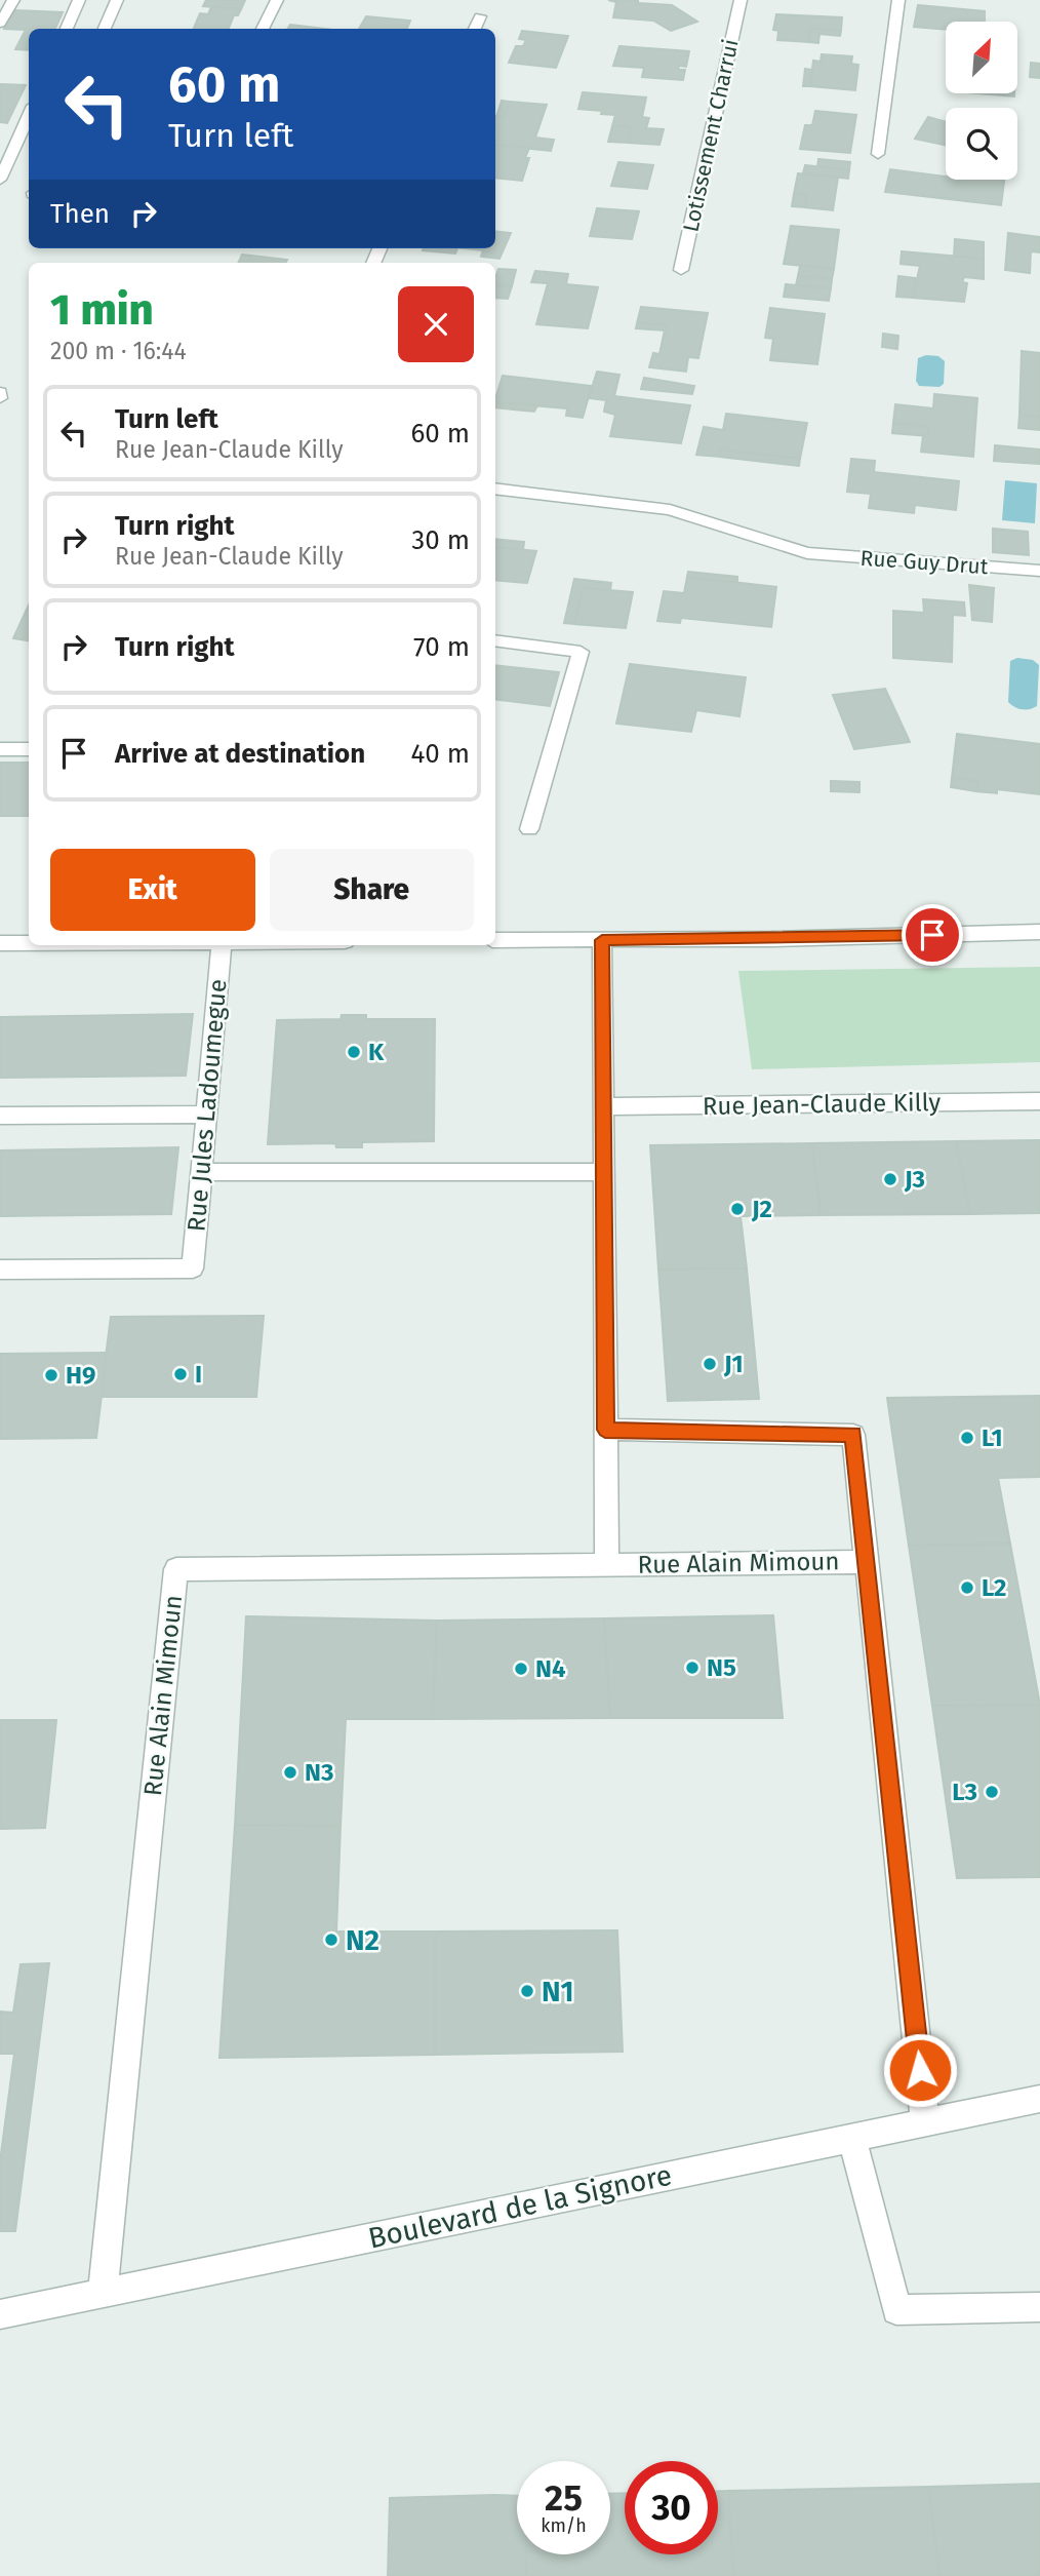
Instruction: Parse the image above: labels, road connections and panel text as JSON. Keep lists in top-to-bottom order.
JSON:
{
  "streets": {
    "street": [
      "Lotissement Charrui",
      "Rue Guy Drut",
      "Rue Jean-Claude Killy",
      "Rue Jules Ladoumegue",
      "Rue Alain Mimoun",
      "Boulevard de la Signore"
    ]
  },
  "crossings": [
    ["Rue Alain Mimoun", "Boulevard de la Signore"]
  ],
  "places": [
    "K",
    "J3",
    "J2",
    "J1",
    "I",
    "H9",
    "L1",
    "L2",
    "N5",
    "N4",
    "N3",
    "L3",
    "N2",
    "N1"
  ],
  "north": "top right",
  "page": {
    "turn": ["60 m", "Turn left"],
    "then": "Then",
    "heading": ["1 min", "200 m · 16:44"],
    "list": [
      {
        "name": "Turn left",
        "note": "Rue Jean-Claude Killy",
        "value": "60 m"
      },
      {
        "name": "Turn right",
        "note": "Rue Jean-Claude Killy",
        "value": "30 m"
      },
      {
        "name": "Turn right",
        "value": "70 m"
      },
      {
        "name": "Arrive at destination",
        "value": "40 m"
      }
    ],
    "buttons": ["Exit", "Share"],
    "speed": "25 km/h",
    "limit": "30"
  }
}
